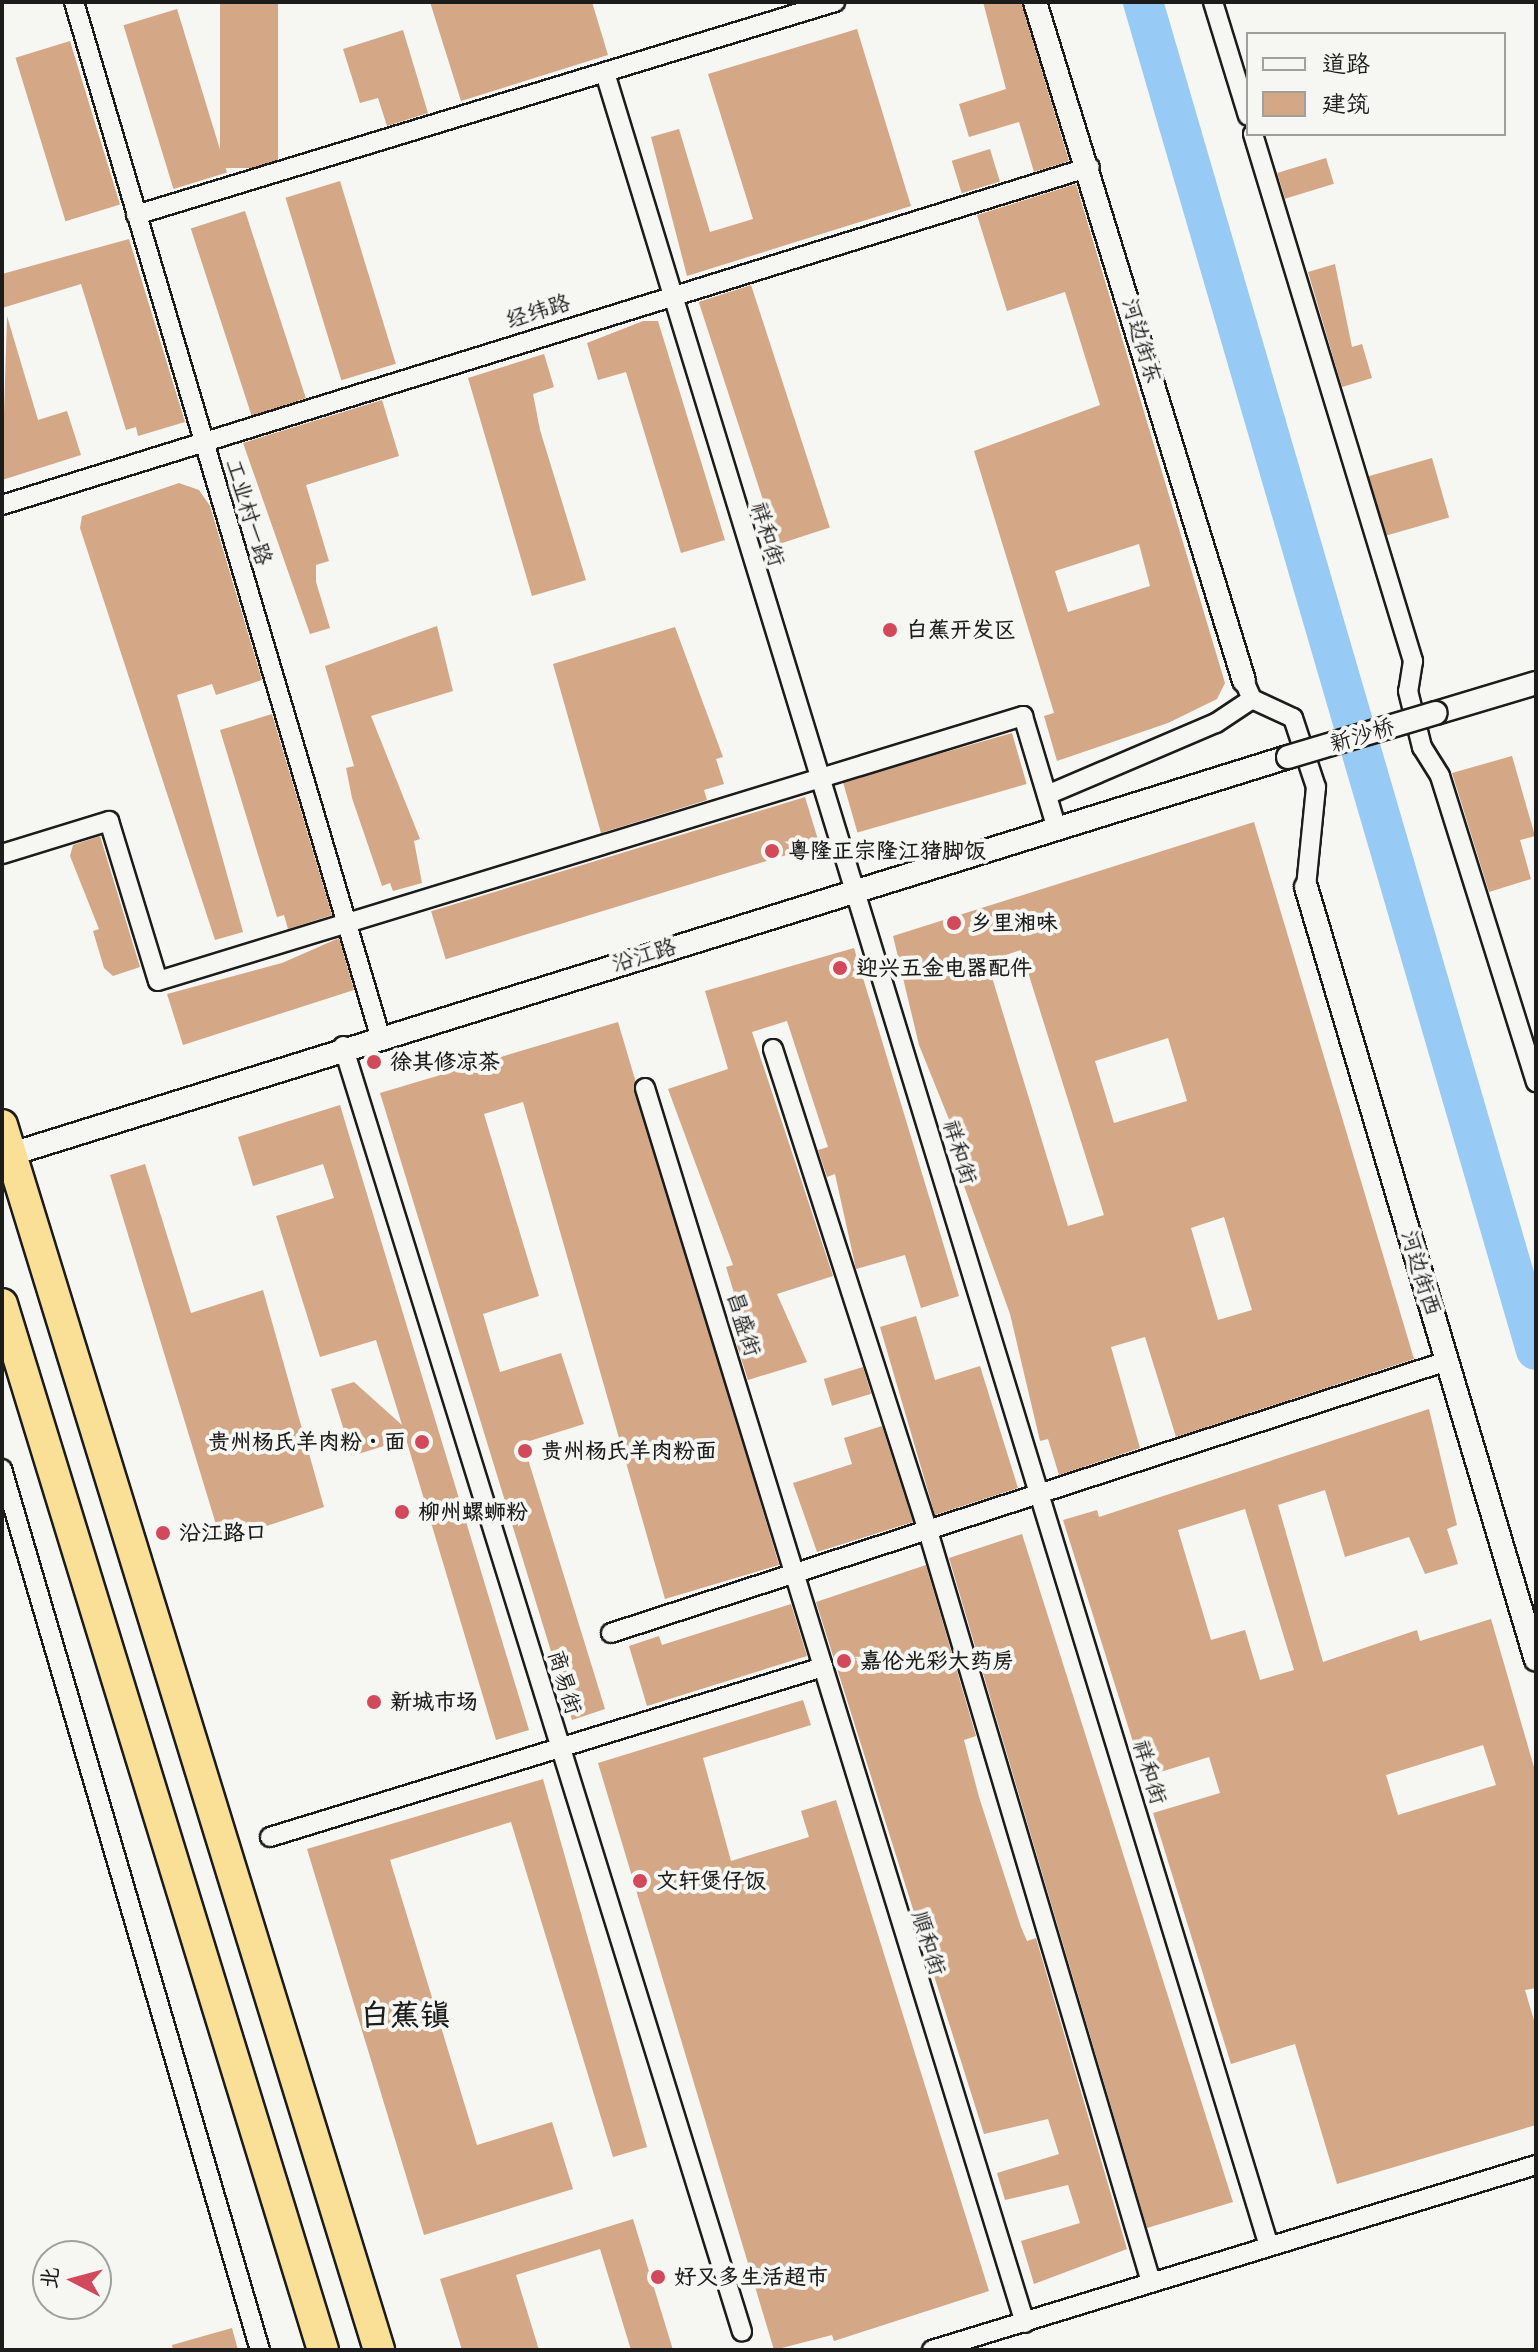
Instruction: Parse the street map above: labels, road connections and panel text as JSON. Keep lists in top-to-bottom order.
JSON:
{
  "streets": {
    "street": [
      "经纬路",
      "河边街东",
      "工业村一路",
      "祥和街",
      "新沙桥",
      "沿江路",
      "河边街西",
      "昌盛街",
      "商易街",
      "順和街"
    ]
  },
  "crossings": [
    ["经纬路", "河边街东"],
    ["经纬路", "工业村一路"],
    ["经纬路", "祥和街"],
    ["工业村一路", "沿江路"],
    ["祥和街", "沿江路"],
    ["新沙桥", "沿江路"],
    ["沿江路", "商易街"],
    ["昌盛街", "順和街"]
  ],
  "districts": ["白蕉镇"],
  "places": [
    "白蕉开发区",
    "粤隆正宗隆江猪脚饭",
    "乡里湘味",
    "迎兴五金电器配件",
    "徐其修凉茶",
    "贵州杨氏羊肉粉・面",
    "贵州杨氏羊肉粉面",
    "柳州螺蛳粉",
    "沿江路口",
    "嘉伦光彩大药房",
    "新城市场",
    "文轩煲仔饭",
    "好又多生活超市"
  ],
  "legend": ["道路", "建筑"],
  "north": "left"
}
